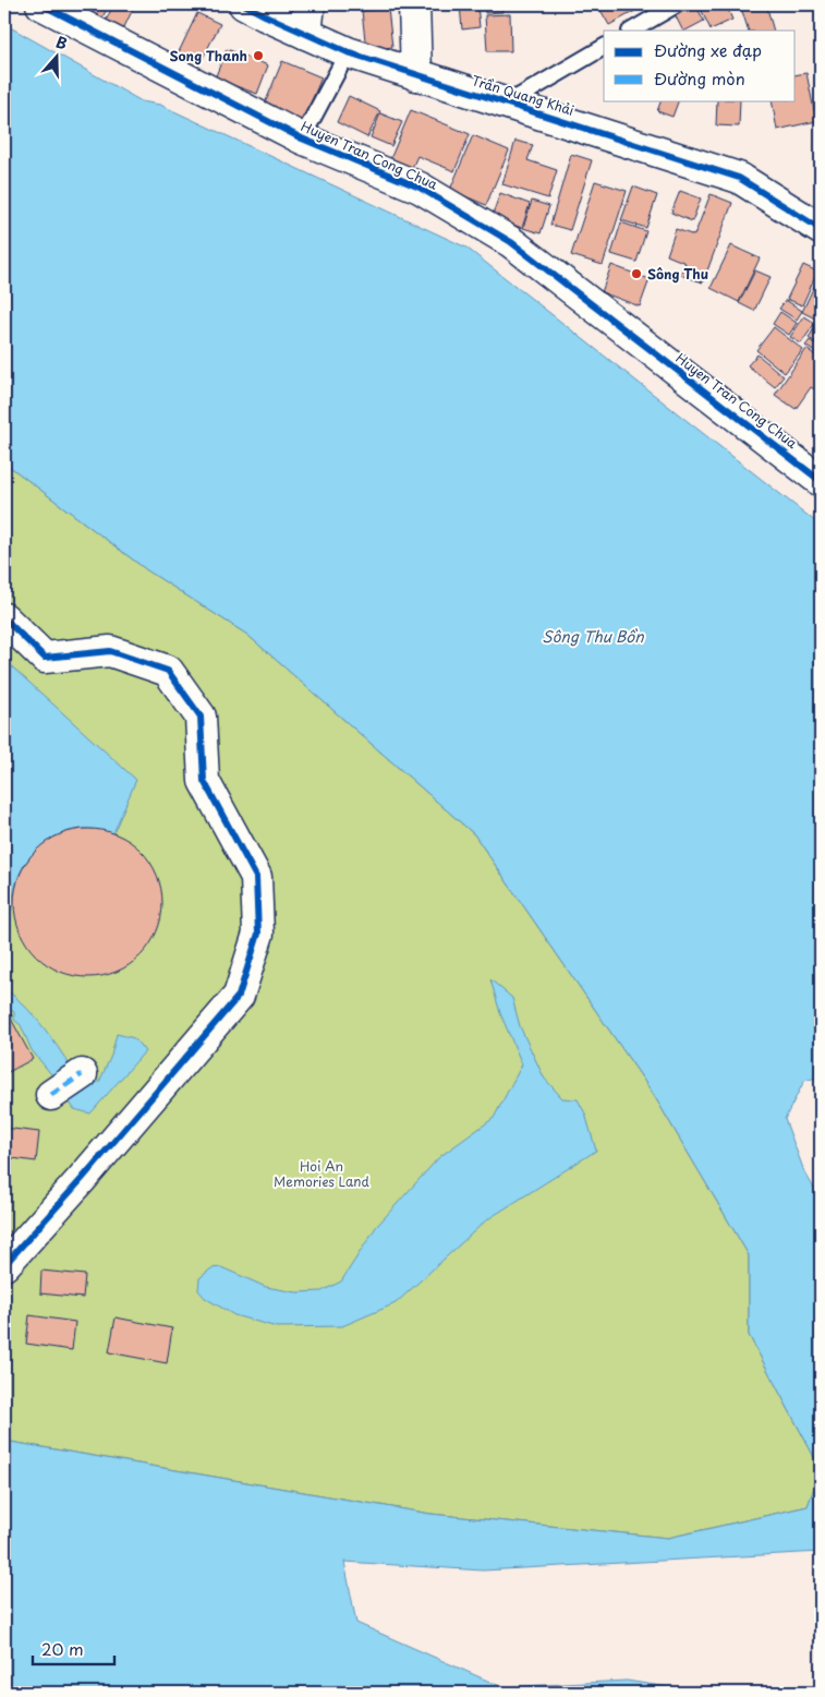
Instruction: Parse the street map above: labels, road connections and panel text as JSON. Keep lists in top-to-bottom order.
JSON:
{
  "streets": {
    "street": ["Trần Quang Khải", "Huyen Tran Cong Chua"]
  },
  "water": ["Sông Thu Bồn"],
  "parks": ["Hoi An Memories Land"],
  "places": ["Song Thanh", "Sông Thu"],
  "legend": ["Đường xe đạp", "Đường mòn"],
  "scale_bar": "20 m",
  "north": "top"
}
